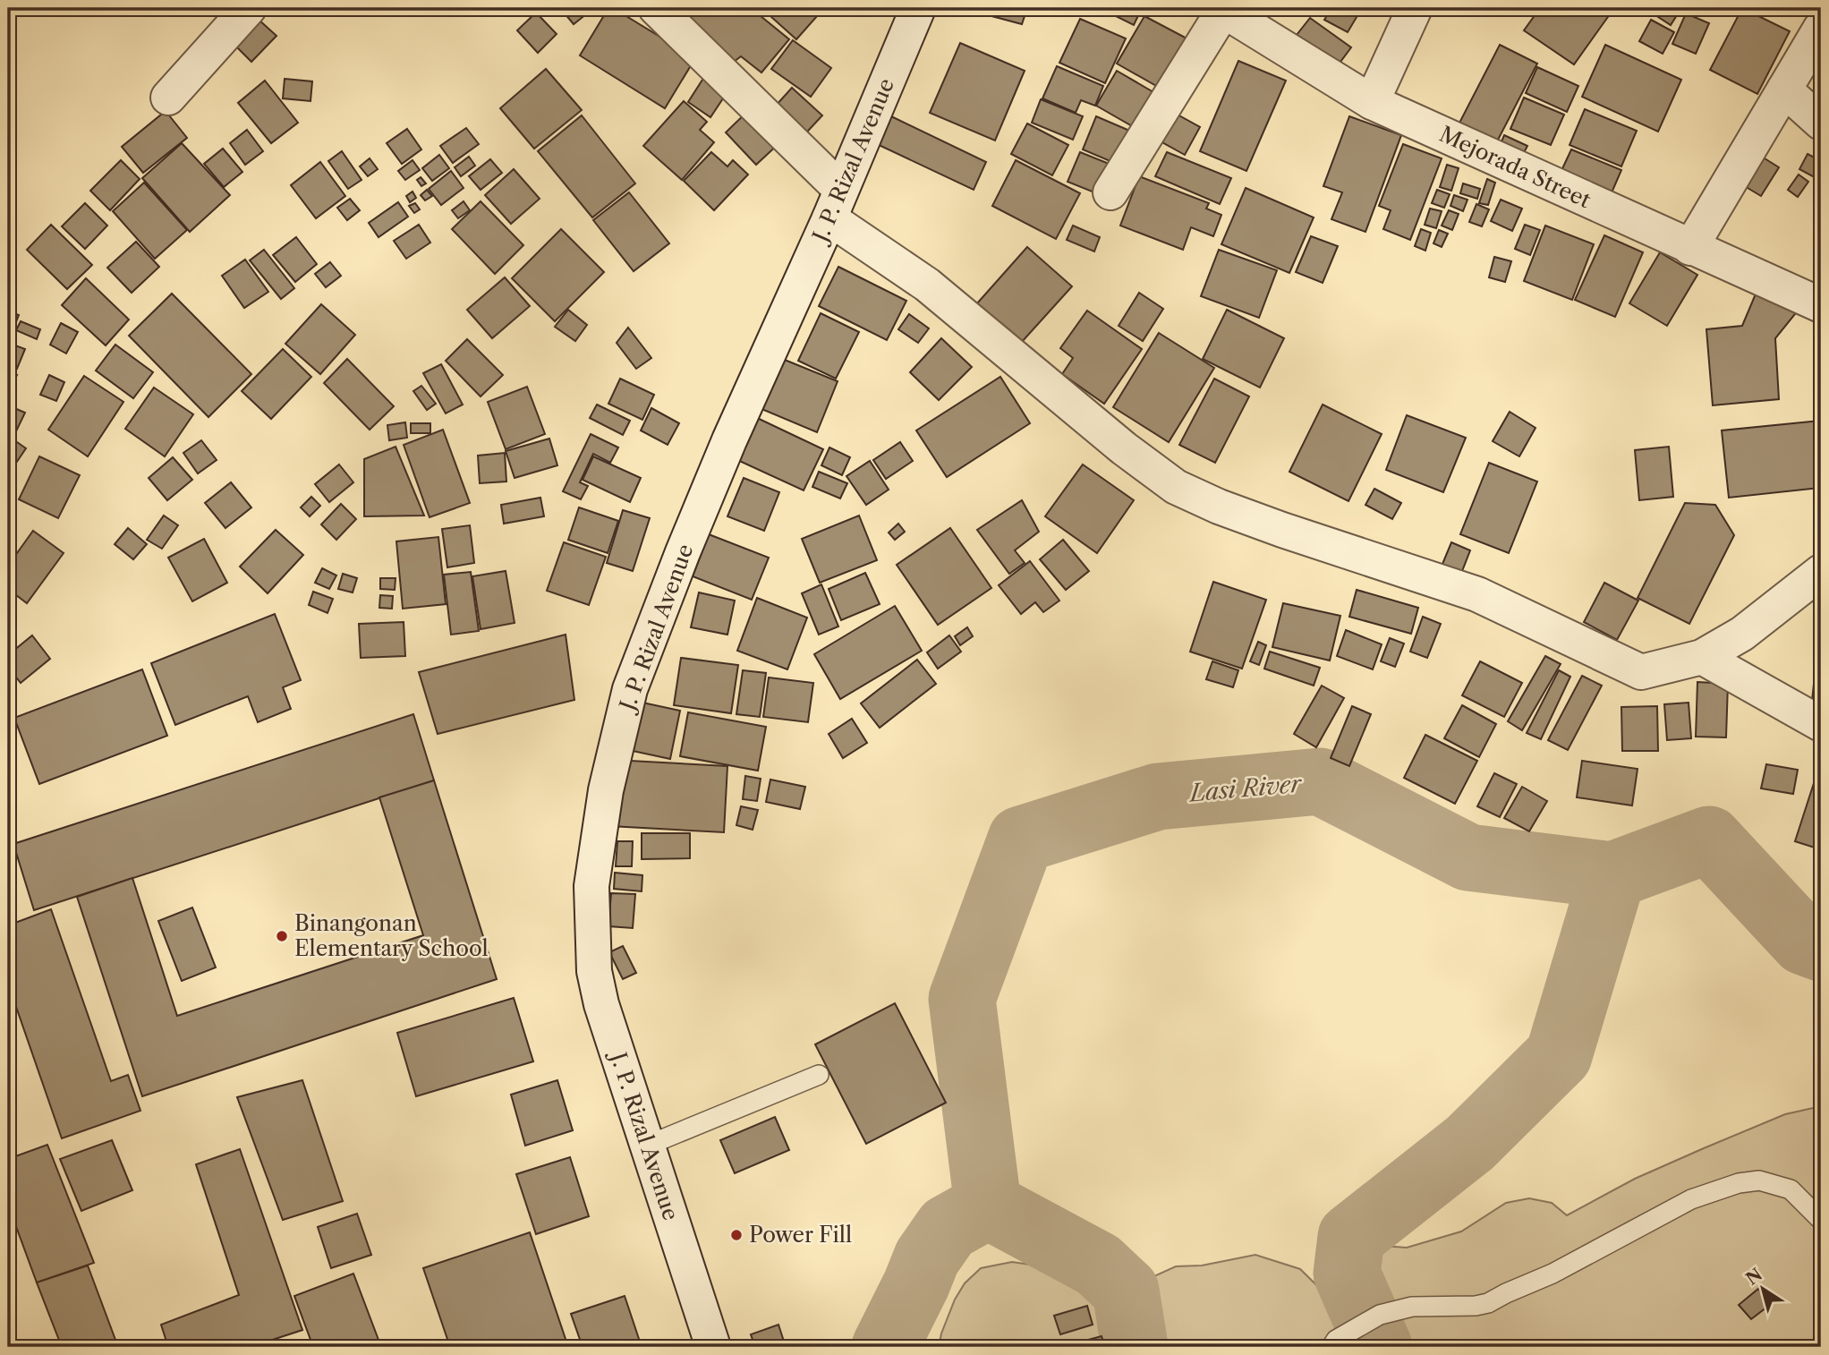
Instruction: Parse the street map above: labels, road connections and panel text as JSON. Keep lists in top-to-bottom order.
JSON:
{
  "streets": {
    "street": ["J. P. Rizal Avenue", "Mejorada Street"]
  },
  "water": ["Lasi River"],
  "places": ["Binangonan Elementary School", "Power Fill"],
  "north": "top left"
}
